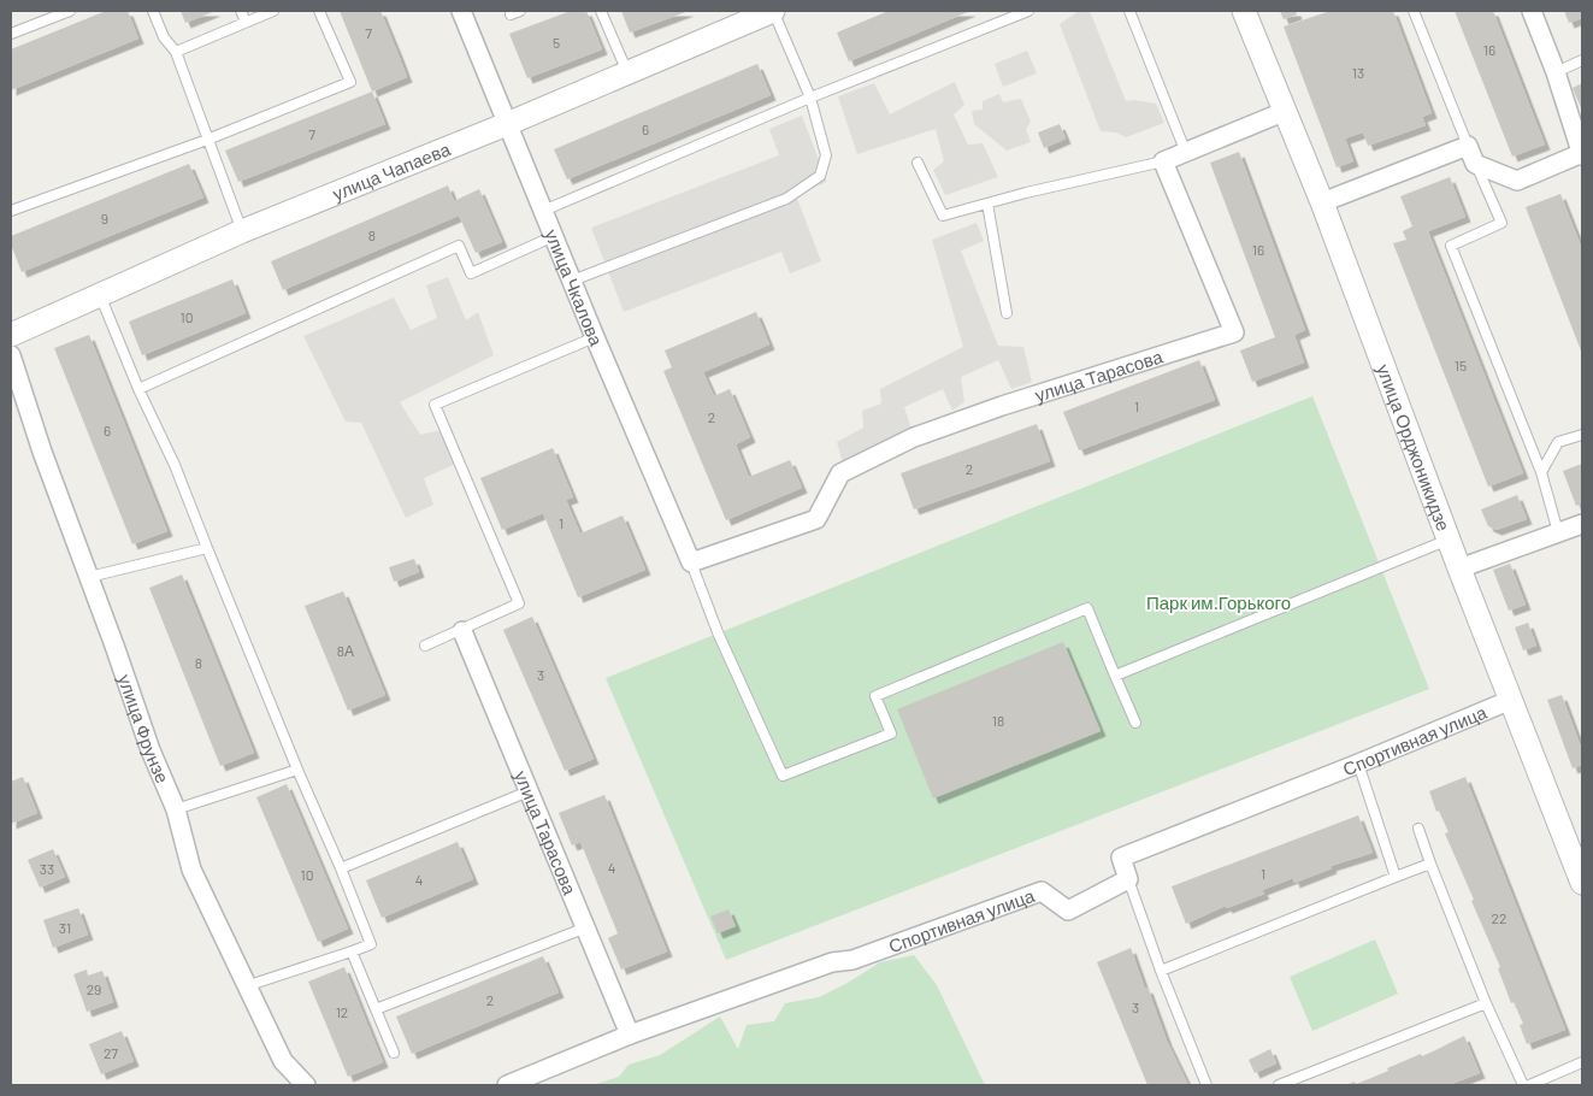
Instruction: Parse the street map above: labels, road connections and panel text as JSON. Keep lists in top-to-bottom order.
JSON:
{
  "streets": {
    "street": [
      "улица Чапаева",
      "улица Чкалова",
      "улица Тарасова",
      "улица Орджоникидзе",
      "улица Фрунзе",
      "Спортивная улица"
    ]
  },
  "crossings": [
    ["улица Чапаева", "улица Чкалова"],
    ["улица Чкалова", "улица Тарасова"],
    ["улица Тарасова", "Спортивная улица"],
    ["улица Орджоникидзе", "Спортивная улица"]
  ],
  "parks": ["Парк им.Горького"],
  "house_numbers": [
    "7",
    "5",
    "16",
    "13",
    "6",
    "7",
    "9",
    "8",
    "16",
    "10",
    "15",
    "1",
    "2",
    "6",
    "2",
    "1",
    "8А",
    "8",
    "3",
    "18",
    "4",
    "33",
    "1",
    "10",
    "4",
    "22",
    "31",
    "29",
    "2",
    "3",
    "12",
    "27"
  ]
}
